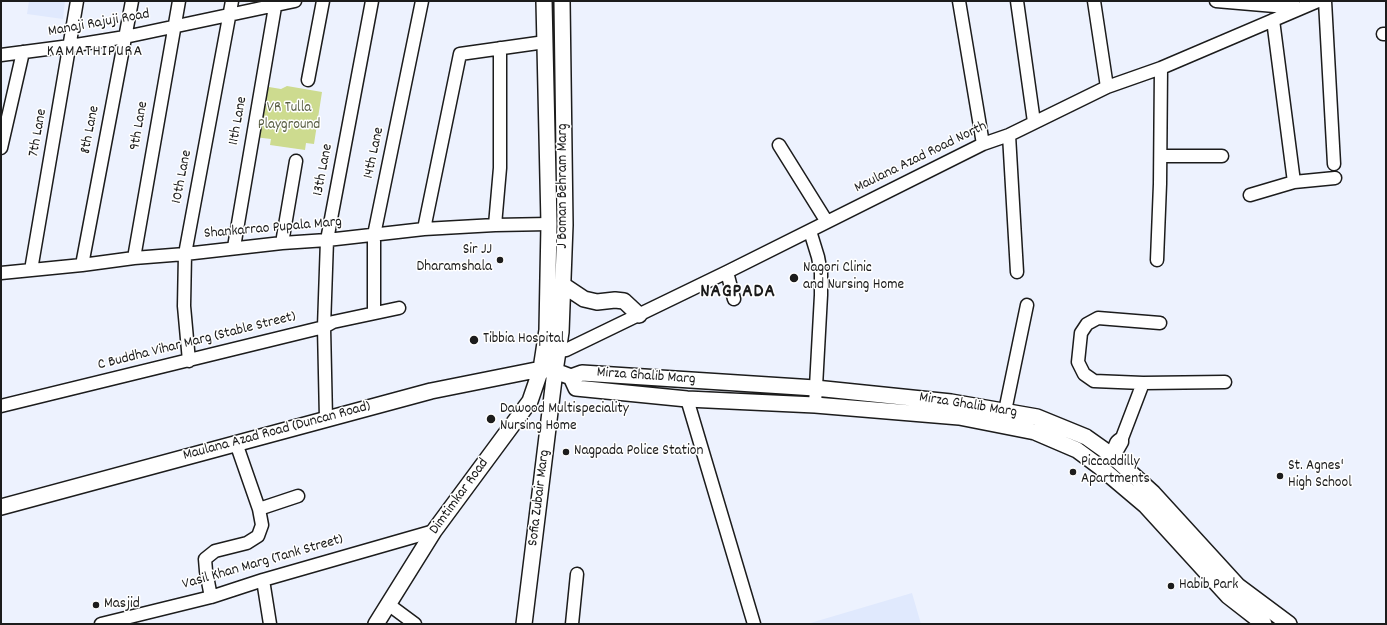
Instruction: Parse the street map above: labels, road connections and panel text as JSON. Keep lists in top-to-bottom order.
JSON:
{
  "streets": {
    "main road": [
      "J Boman Behram Marg",
      "Mirza Ghalib Marg",
      "Maulana Azad Road (Duncan Road)",
      "Dimtimkar Road",
      "Sofia Zubair Marg"
    ],
    "street": [
      "Manaji Rajuji Road",
      "11th Lane",
      "9th Lane",
      "8th Lane",
      "7th Lane",
      "14th Lane",
      "Maulana Azad Road North",
      "13th Lane",
      "10th Lane",
      "Shankarrao Pupala Marg",
      "C Buddha Vihar Marg (Stable Street)",
      "Vasil Khan Marg (Tank Street)"
    ]
  },
  "crossings": [
    ["Manaji Rajuji Road", "11th Lane"],
    ["Manaji Rajuji Road", "9th Lane"],
    ["Manaji Rajuji Road", "8th Lane"],
    ["Manaji Rajuji Road", "7th Lane"],
    ["Manaji Rajuji Road", "10th Lane"],
    ["11th Lane", "Shankarrao Pupala Marg"],
    ["9th Lane", "Shankarrao Pupala Marg"],
    ["8th Lane", "Shankarrao Pupala Marg"],
    ["7th Lane", "Shankarrao Pupala Marg"],
    ["14th Lane", "Shankarrao Pupala Marg"],
    ["14th Lane", "C Buddha Vihar Marg (Stable Street)"],
    ["Maulana Azad Road North", "J Boman Behram Marg"],
    ["13th Lane", "Shankarrao Pupala Marg"],
    ["13th Lane", "C Buddha Vihar Marg (Stable Street)"],
    ["13th Lane", "Maulana Azad Road (Duncan Road)"],
    ["10th Lane", "Shankarrao Pupala Marg"],
    ["10th Lane", "C Buddha Vihar Marg (Stable Street)"],
    ["J Boman Behram Marg", "Shankarrao Pupala Marg"],
    ["J Boman Behram Marg", "Mirza Ghalib Marg"],
    ["J Boman Behram Marg", "Maulana Azad Road (Duncan Road)"],
    ["J Boman Behram Marg", "Dimtimkar Road"],
    ["J Boman Behram Marg", "Sofia Zubair Marg"],
    ["Mirza Ghalib Marg", "Maulana Azad Road (Duncan Road)"],
    ["Mirza Ghalib Marg", "Dimtimkar Road"],
    ["Mirza Ghalib Marg", "Sofia Zubair Marg"],
    ["Maulana Azad Road (Duncan Road)", "Dimtimkar Road"],
    ["Maulana Azad Road (Duncan Road)", "Sofia Zubair Marg"],
    ["Dimtimkar Road", "Sofia Zubair Marg"],
    ["Dimtimkar Road", "Vasil Khan Marg (Tank Street)"]
  ],
  "districts": ["KAMATHIPURA", "NAGPADA"],
  "parks": ["VR Tulla Playground"],
  "places": [
    "Sir JJ Dharamshala",
    "Nagori Clinic and Nursing Home",
    "Tibbia Hospital",
    "Dawood Multispeciality Nursing Home",
    "Nagpada Police Station",
    "Piccaddilly Apartments",
    "St. Agnes' High School",
    "Habib Park",
    "Masjid"
  ]
}
